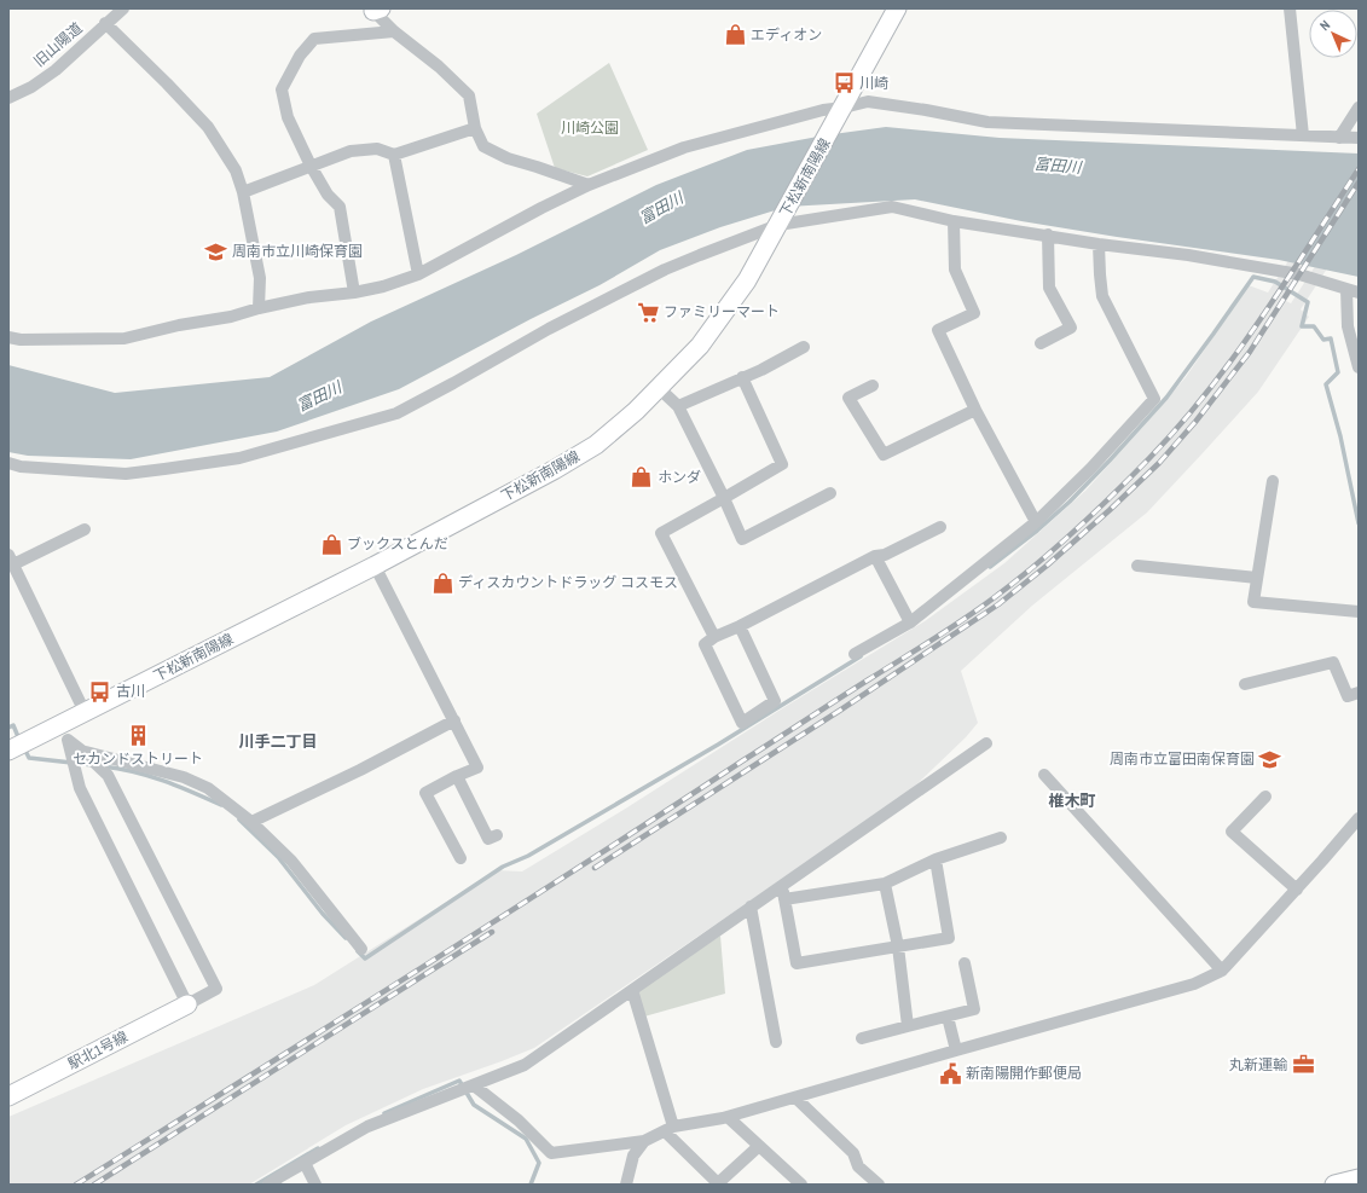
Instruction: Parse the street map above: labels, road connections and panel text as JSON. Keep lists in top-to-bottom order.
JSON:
{
  "streets": {
    "main road": ["下松新南陽線", "駅北1号線"],
    "street": ["旧山陽道"]
  },
  "districts": ["川手二丁目", "椎木町"],
  "water": ["富田川"],
  "parks": ["川崎公園"],
  "places": {
    "shop": [
      "エディオン",
      "ホンダ",
      "ブックスとんだ",
      "ディスカウントドラッグ コスモス"
    ],
    "bus stop": ["川崎", "古川"],
    "school or university": ["周南市立川崎保育園", "周南市立富田南保育園"],
    "supermarket": ["ファミリーマート"],
    "building": ["セカンドストリート"],
    "office": ["丸新運輸"],
    "public building": ["新南陽開作郵便局"]
  },
  "north": "top left"
}
